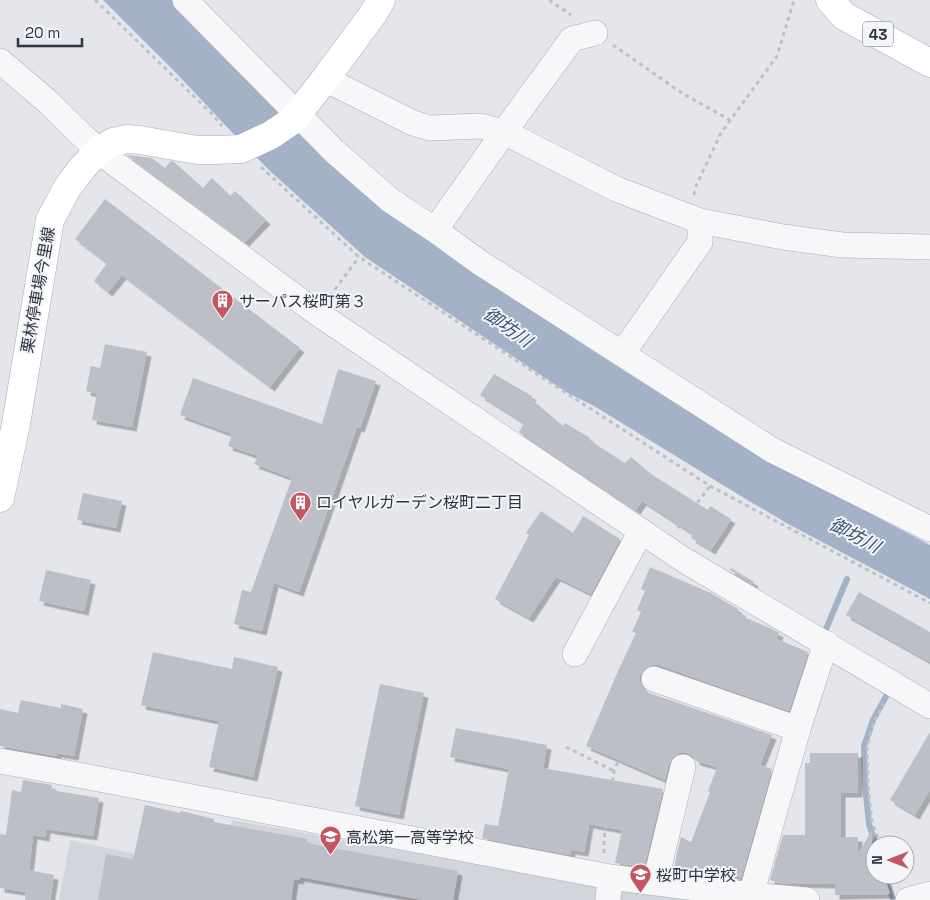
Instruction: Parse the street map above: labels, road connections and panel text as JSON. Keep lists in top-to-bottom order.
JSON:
{
  "streets": {
    "main road": ["43", "栗林停車場今里線"]
  },
  "water": ["御坊川"],
  "places": {
    "building": ["サーパス桜町第３", "ロイヤルガーデン桜町二丁目"],
    "school or university": ["高松第一高等学校", "桜町中学校"]
  },
  "scale_bar": "20 m",
  "north": "left"
}
